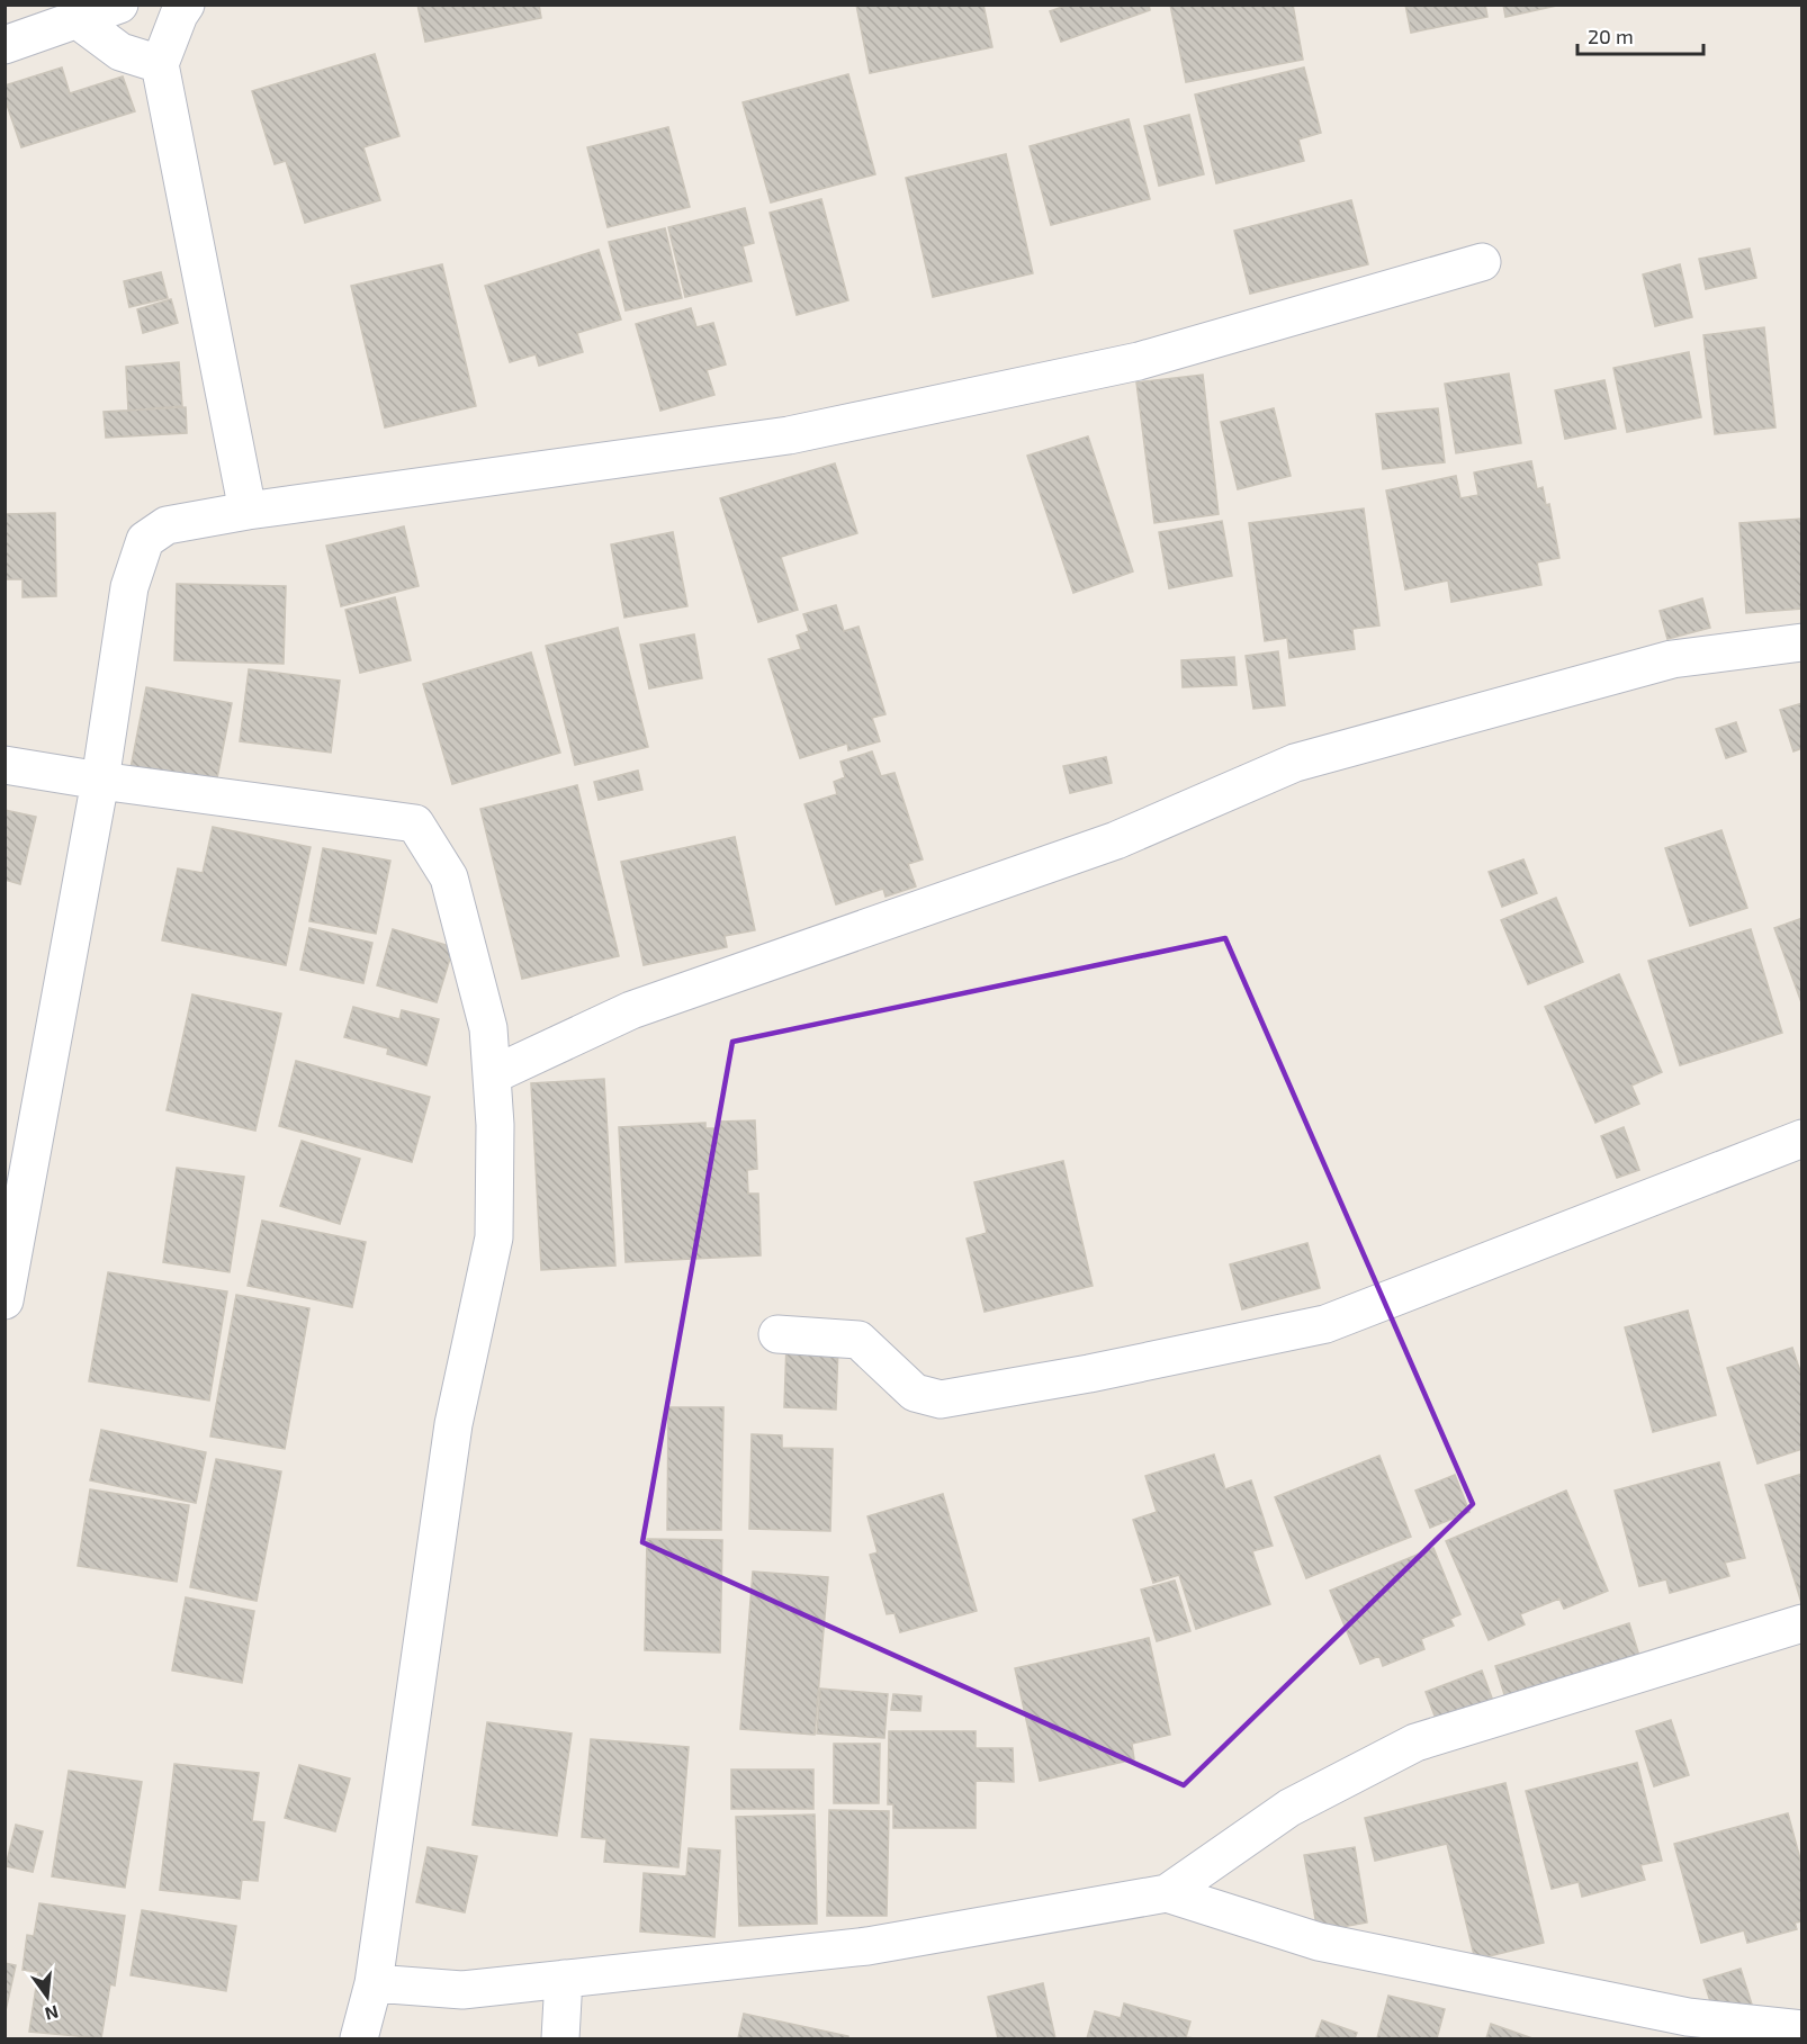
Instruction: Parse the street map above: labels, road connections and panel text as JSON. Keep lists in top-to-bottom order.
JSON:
{
  "scale_bar": "20 m",
  "north": "bottom"
}
